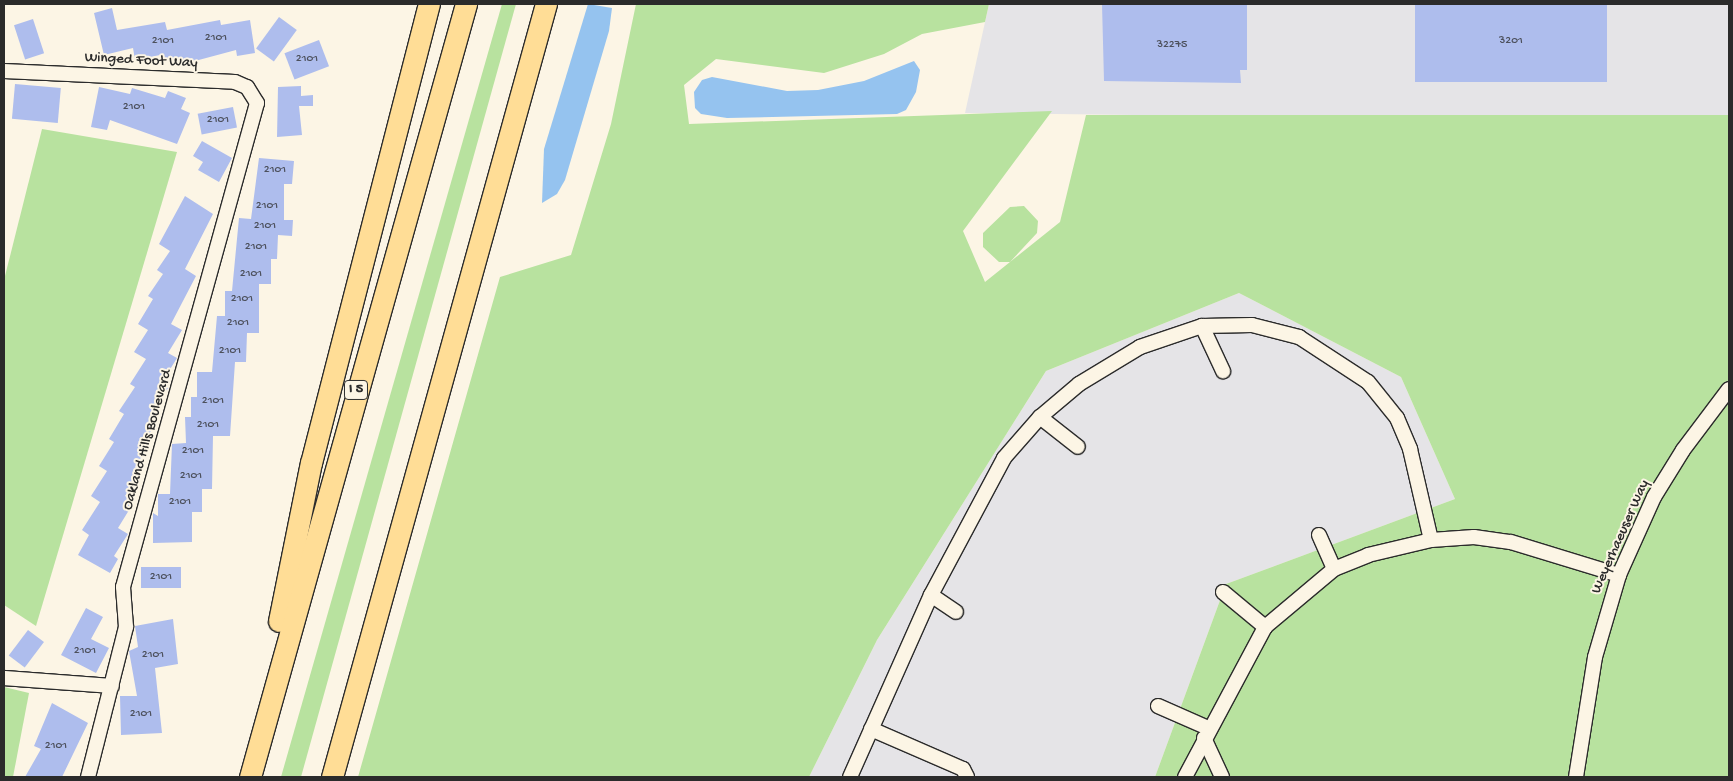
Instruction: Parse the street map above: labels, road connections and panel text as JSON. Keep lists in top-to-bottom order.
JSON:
{
  "streets": {
    "highway": ["I 5"],
    "street": ["Winged Foot Way", "Oakland Hills Boulevard", "Weyerhaeuser Way"]
  },
  "crossings": [
    ["Winged Foot Way", "Oakland Hills Boulevard"]
  ],
  "house_numbers": [
    "2101",
    "2101",
    "3201",
    "32275",
    "2101",
    "2101",
    "2101",
    "2101",
    "2101",
    "2101",
    "2101",
    "2101",
    "2101",
    "2101",
    "2101",
    "2101",
    "2101",
    "2101",
    "2101",
    "2101",
    "2101",
    "2101",
    "2101",
    "2101",
    "2101"
  ]
}
